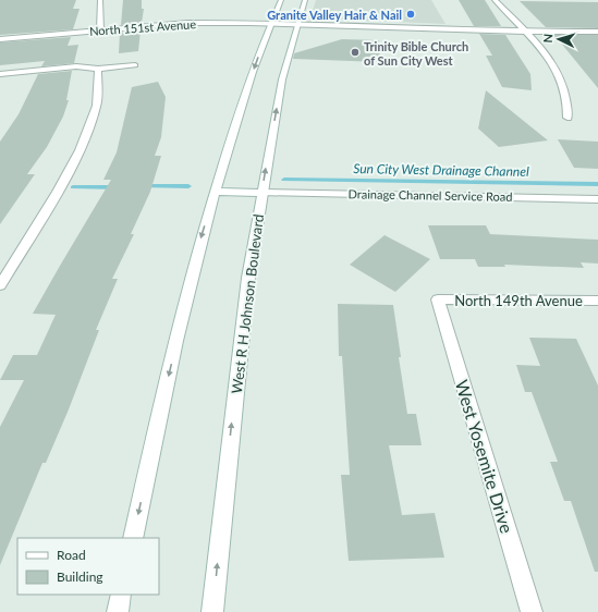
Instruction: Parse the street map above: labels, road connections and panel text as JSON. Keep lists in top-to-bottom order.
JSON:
{
  "streets": {
    "street": [
      "North 151st Avenue",
      "Drainage Channel Service Road",
      "North 149th Avenue",
      "West R H Johnson Boulevard",
      "West Yosemite Drive"
    ]
  },
  "crossings": [
    ["North 151st Avenue", "West R H Johnson Boulevard"],
    ["Drainage Channel Service Road", "West R H Johnson Boulevard"],
    ["North 149th Avenue", "West Yosemite Drive"]
  ],
  "water": ["Sun City West Drainage Channel"],
  "places": ["Granite Valley Hair & Nail", "Trinity Bible Church of Sun City West"],
  "legend": ["Road", "Building"],
  "north": "left"
}
